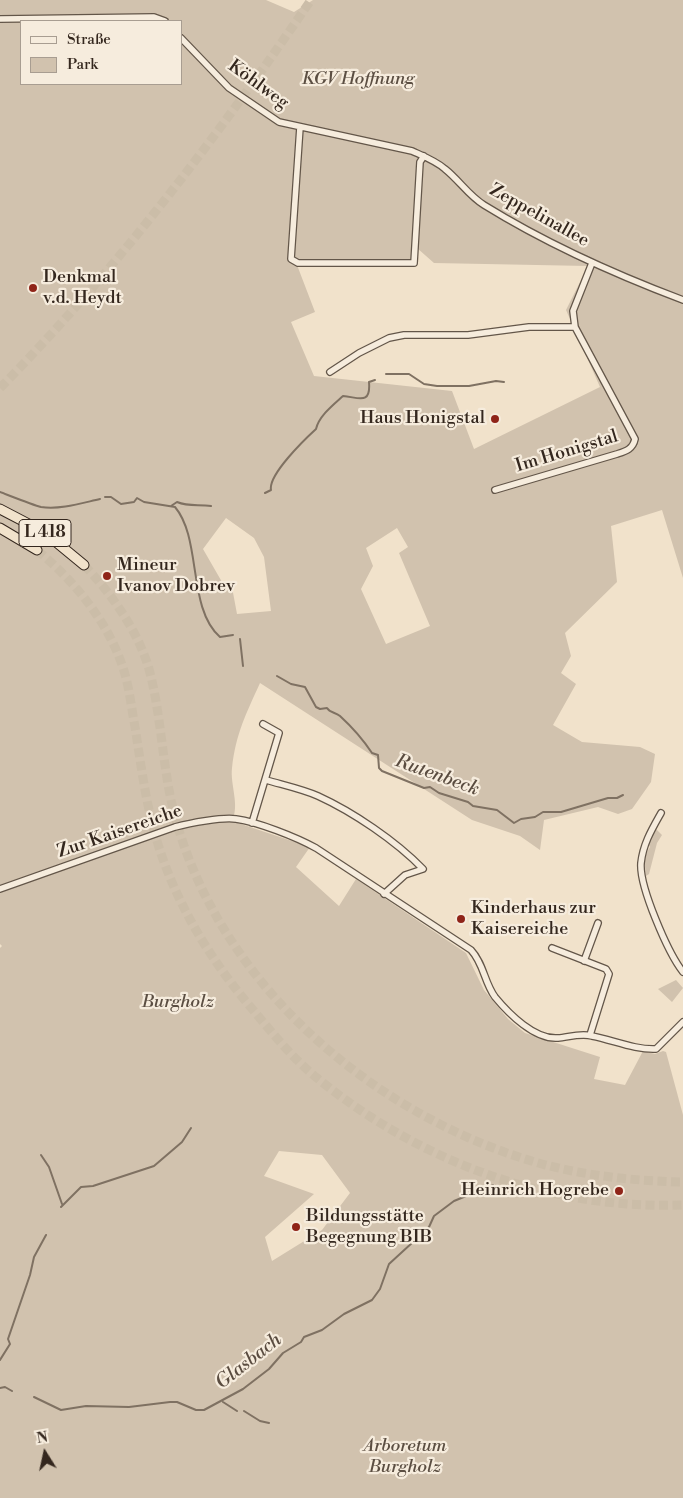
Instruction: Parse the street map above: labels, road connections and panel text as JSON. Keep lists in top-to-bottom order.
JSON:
{
  "streets": {
    "highway": ["L 418"],
    "street": [
      "Köhlweg",
      "Zeppelinallee",
      "Im Honigstal",
      "Zur Kaisereiche"
    ]
  },
  "crossings": [
    ["Köhlweg", "Zeppelinallee"]
  ],
  "water": ["Rutenbeck", "Glasbach"],
  "parks": ["KGV Hoffnung", "Burgholz", "Arboretum Burgholz"],
  "places": [
    "Denkmal v.d. Heydt",
    "Haus Honigstal",
    "Mineur Ivanov Dobrev",
    "Kinderhaus zur Kaisereiche",
    "Heinrich Hogrebe",
    "Bildungsstätte Begegnung BIB"
  ],
  "legend": ["Straße", "Park"],
  "north": "top"
}
